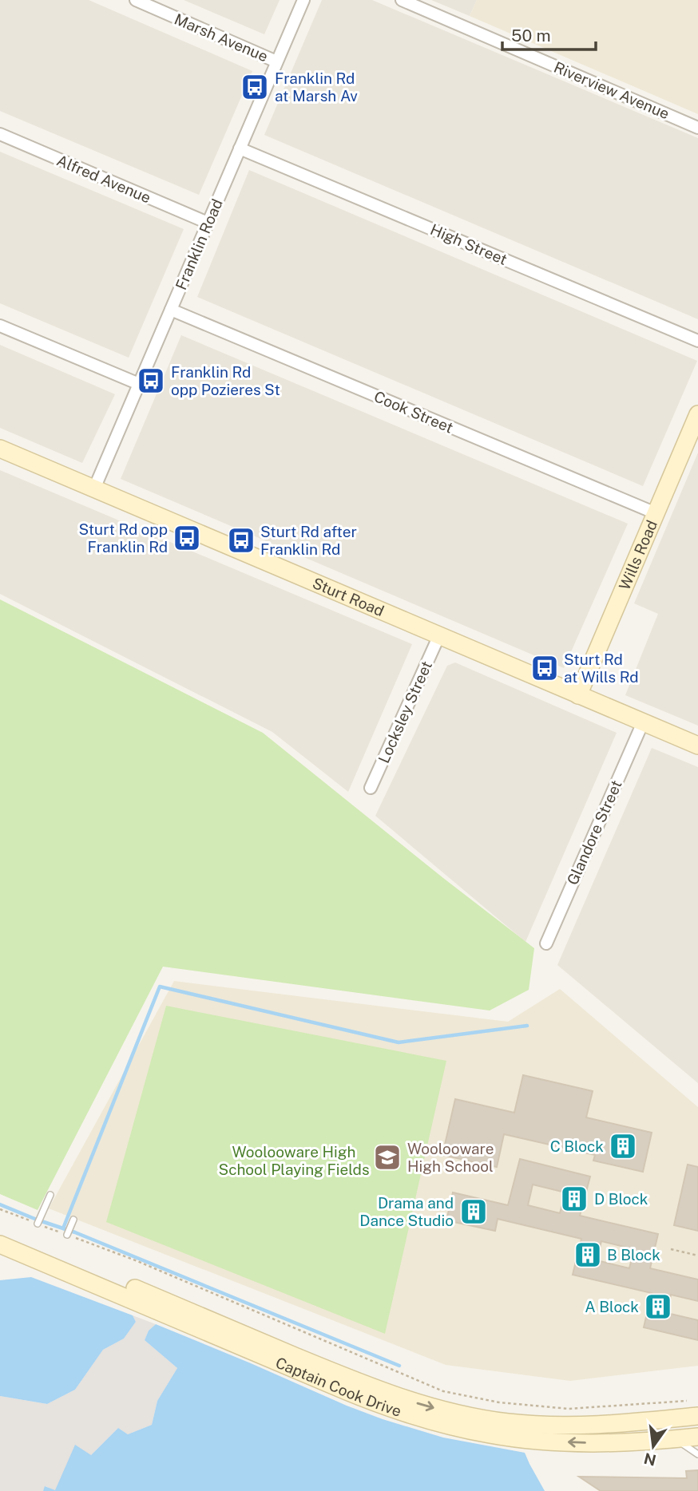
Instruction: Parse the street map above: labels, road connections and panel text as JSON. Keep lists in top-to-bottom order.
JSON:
{
  "streets": {
    "main road": ["Wills Road", "Sturt Road", "Captain Cook Drive"],
    "street": [
      "Marsh Avenue",
      "Riverview Avenue",
      "Alfred Avenue",
      "Franklin Road",
      "High Street",
      "Cook Street",
      "Locksley Street",
      "Glandore Street"
    ]
  },
  "crossings": [
    ["Marsh Avenue", "Franklin Road"],
    ["Alfred Avenue", "Franklin Road"],
    ["Franklin Road", "High Street"],
    ["Franklin Road", "Cook Street"],
    ["Franklin Road", "Sturt Road"],
    ["Cook Street", "Wills Road"],
    ["Wills Road", "Sturt Road"],
    ["Sturt Road", "Locksley Street"],
    ["Sturt Road", "Glandore Street"]
  ],
  "parks": ["Woolooware High School Playing Fields"],
  "places": {
    "bus stop": [
      "Franklin Rd at Marsh Av",
      "Franklin Rd opp Pozieres St",
      "Sturt Rd opp Franklin Rd",
      "Sturt Rd after Franklin Rd",
      "Sturt Rd at Wills Rd"
    ],
    "building": [
      "C Block",
      "D Block",
      "Drama and Dance Studio",
      "B Block",
      "A Block"
    ],
    "school or university": ["Woolooware High School"]
  },
  "scale_bar": "50 m",
  "north": "bottom"
}
